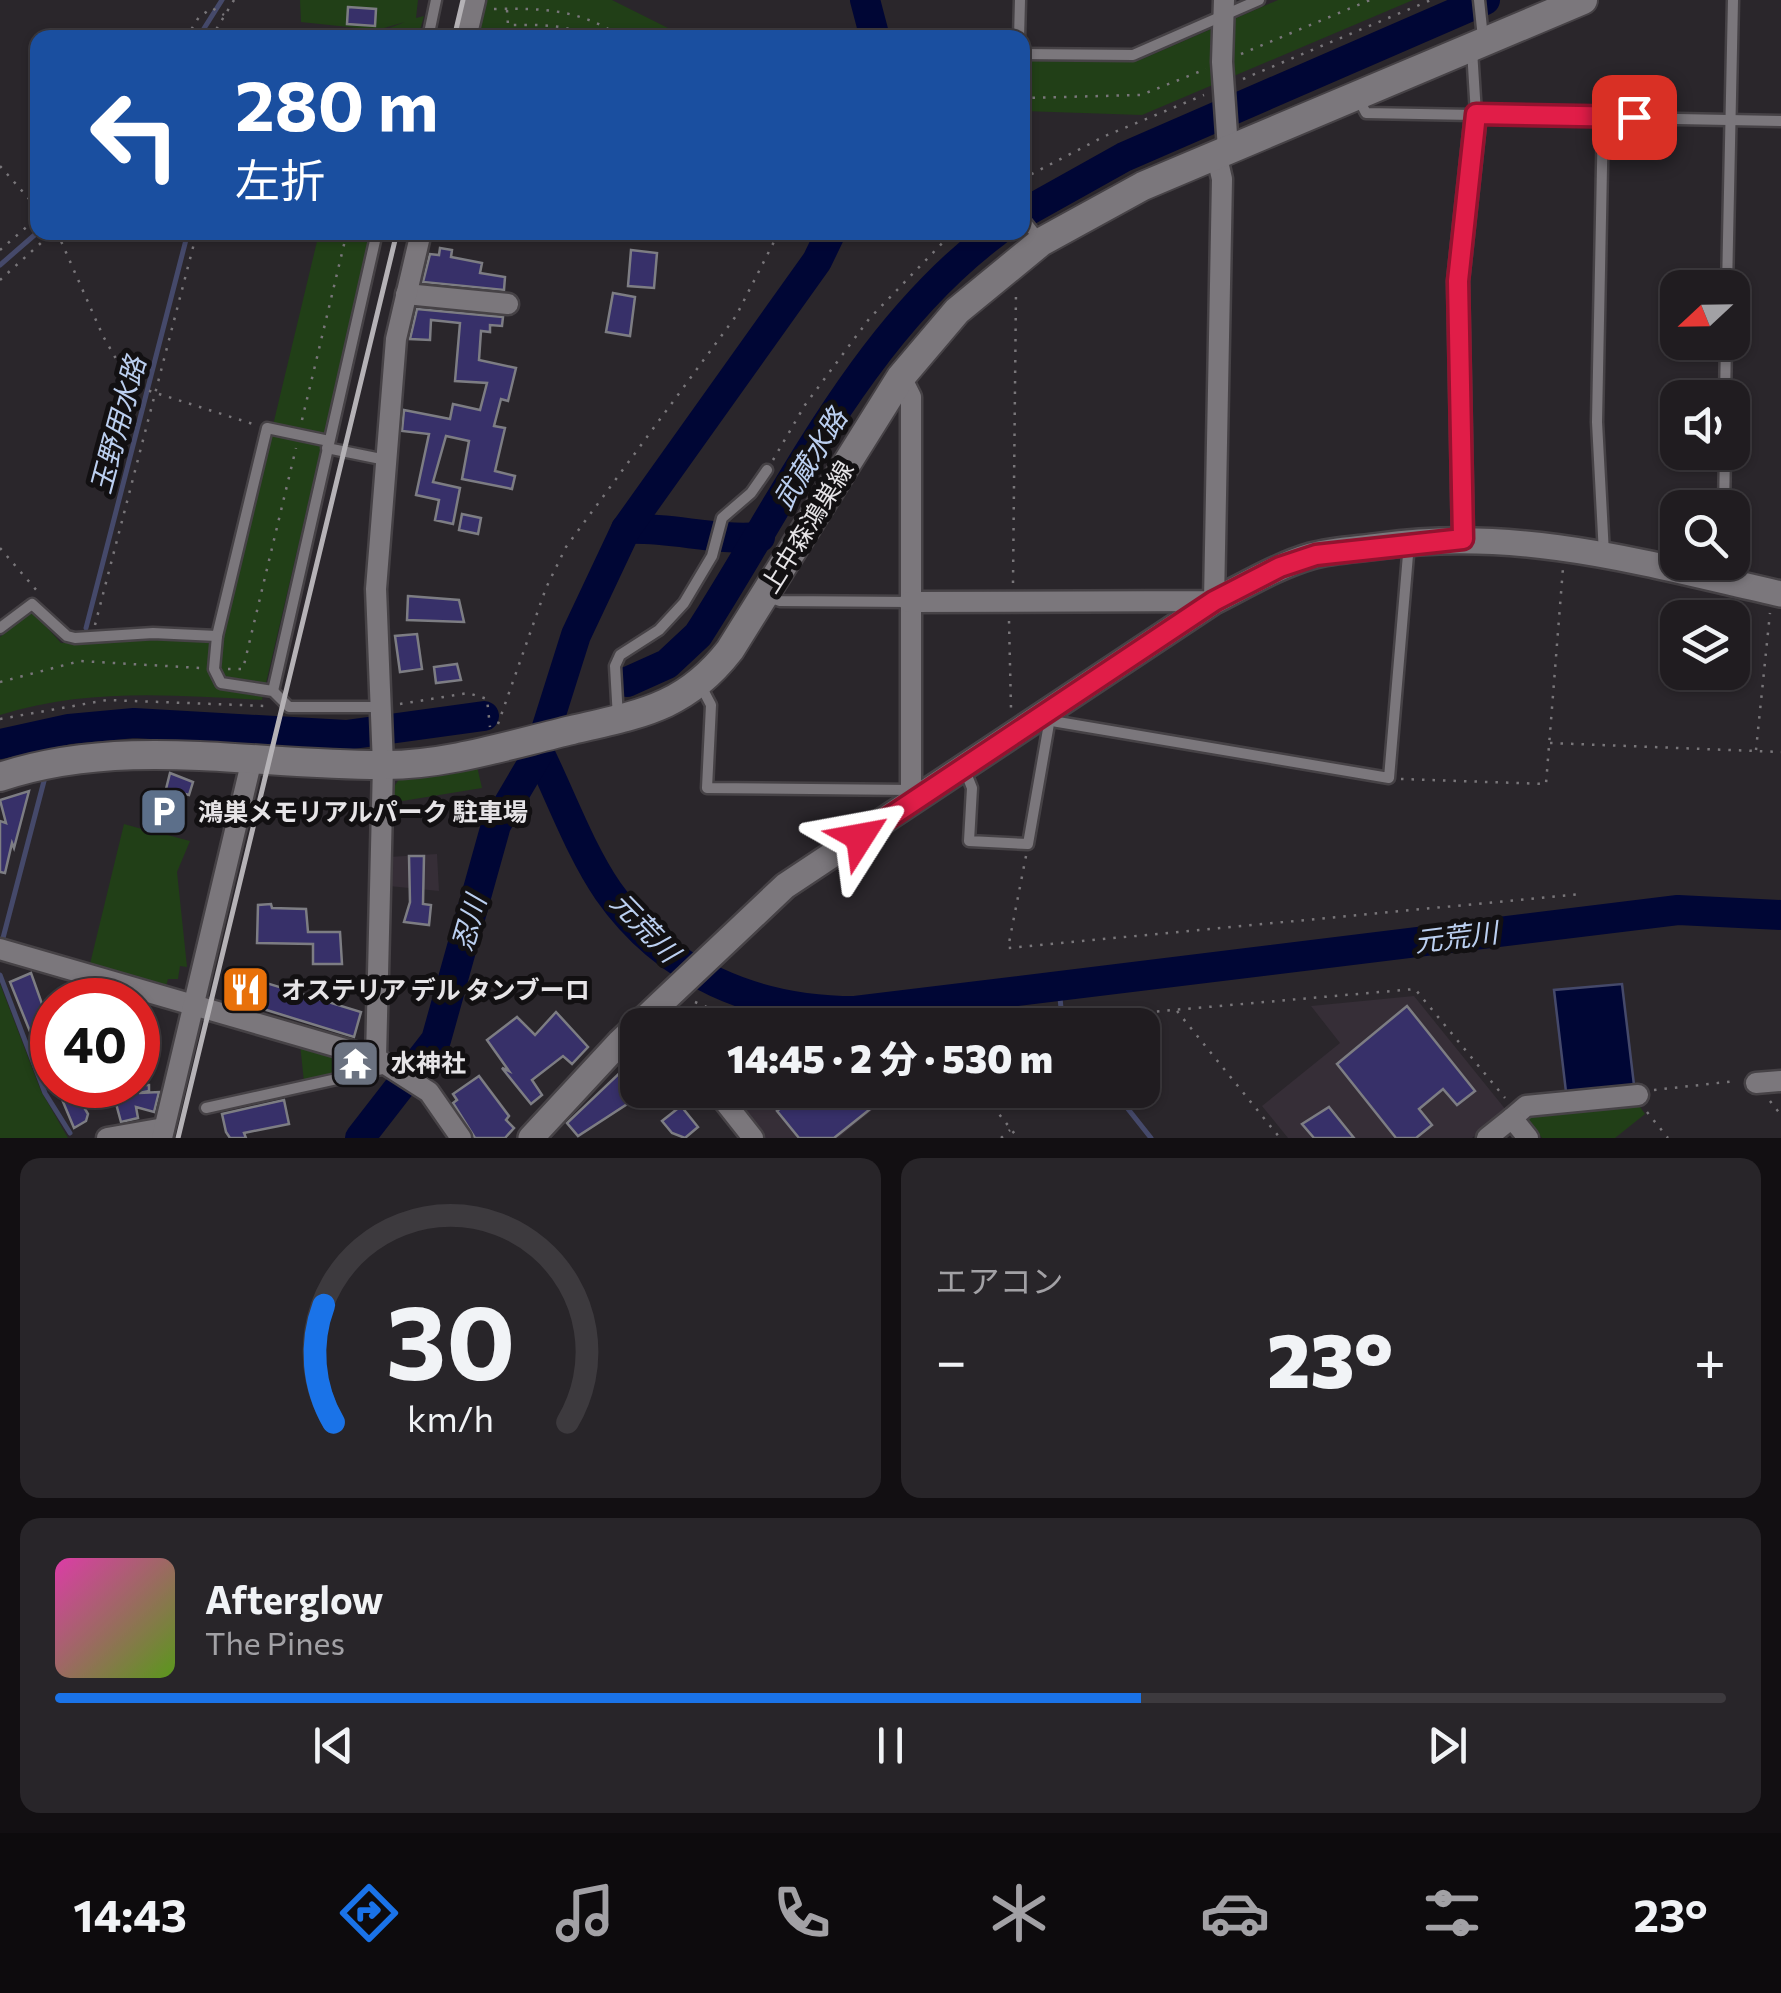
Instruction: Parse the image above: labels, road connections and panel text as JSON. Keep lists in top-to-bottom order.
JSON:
{
  "streets": {
    "main road": ["上中森鴻巣線"]
  },
  "water": [
    "玉野用水路",
    "武蔵水路",
    "忍川",
    "元荒川"
  ],
  "places": {
    "parking": ["鴻巣メモリアルパーク 駐車場"],
    "restaurant": ["オステリア デル タンブーロ"],
    "temple": ["水神社"]
  },
  "north": "left",
  "page": {
    "turn": ["280 m", "左折"],
    "limit": "40",
    "trip": "14:45 · 2 分 · 530 m",
    "tile": "エアコン",
    "heat": ["−", "23°", "+"],
    "song": ["Afterglow", "The Pines"],
    "tabs": ["14:43", "23°"],
    "gauge": ["30", "km/h"]
  }
}
